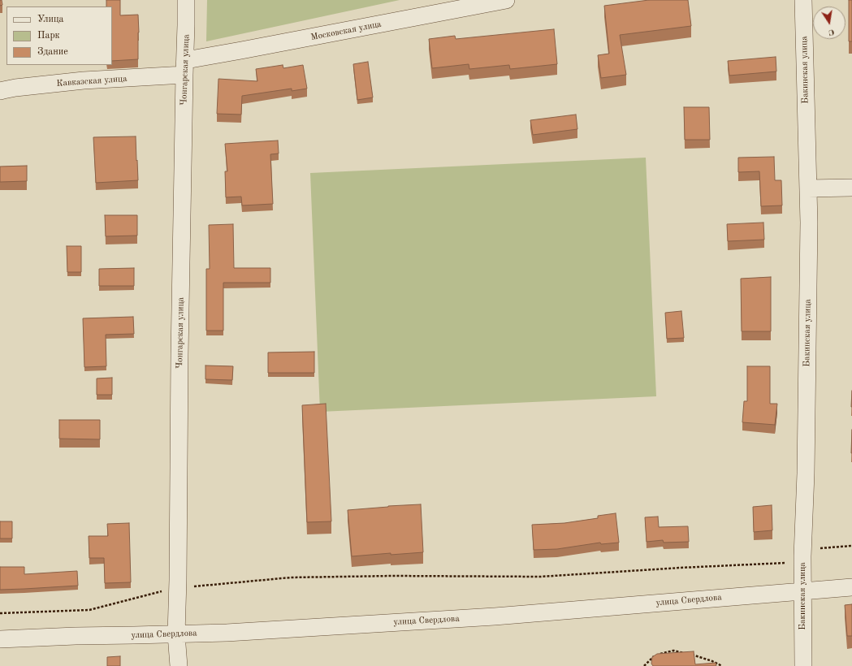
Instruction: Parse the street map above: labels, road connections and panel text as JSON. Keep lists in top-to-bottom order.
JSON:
{
  "streets": {
    "street": [
      "Московская улица",
      "Чонгарская улица",
      "Бакинская улица",
      "Кавказская улица",
      "улица Свердлова"
    ]
  },
  "crossings": [
    ["Московская улица", "Чонгарская улица"],
    ["Московская улица", "Кавказская улица"],
    ["Чонгарская улица", "Кавказская улица"],
    ["Чонгарская улица", "улица Свердлова"],
    ["Бакинская улица", "улица Свердлова"]
  ],
  "legend": ["Улица", "Парк", "Здание"],
  "north": "bottom"
}
